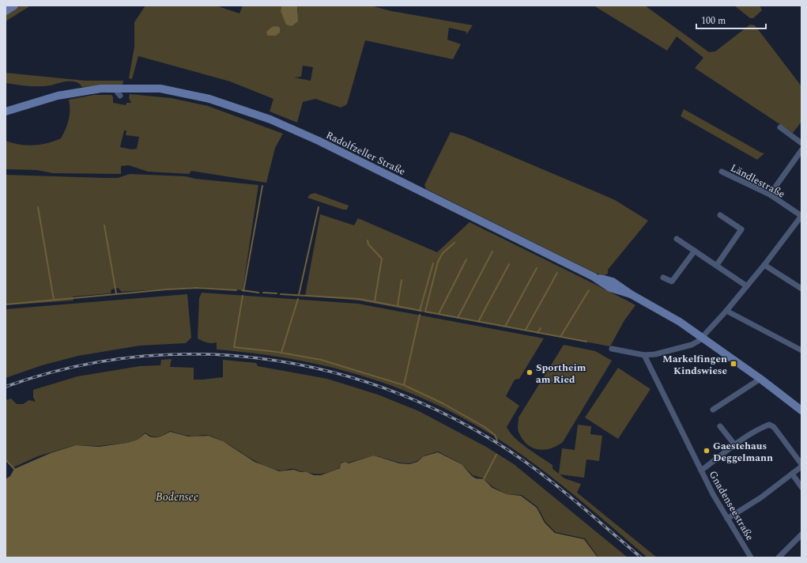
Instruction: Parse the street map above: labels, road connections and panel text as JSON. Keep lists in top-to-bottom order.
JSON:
{
  "streets": {
    "street": ["Radolfzeller Straße", "Ländlestraße", "Gnadenseestraße"]
  },
  "water": ["Bodensee"],
  "places": {
    "transit": ["Markelfingen Kindswiese"],
    "other": ["Sportheim am Ried", "Gaestehaus Deggelmann"]
  },
  "scale_bar": "100 m"
}
